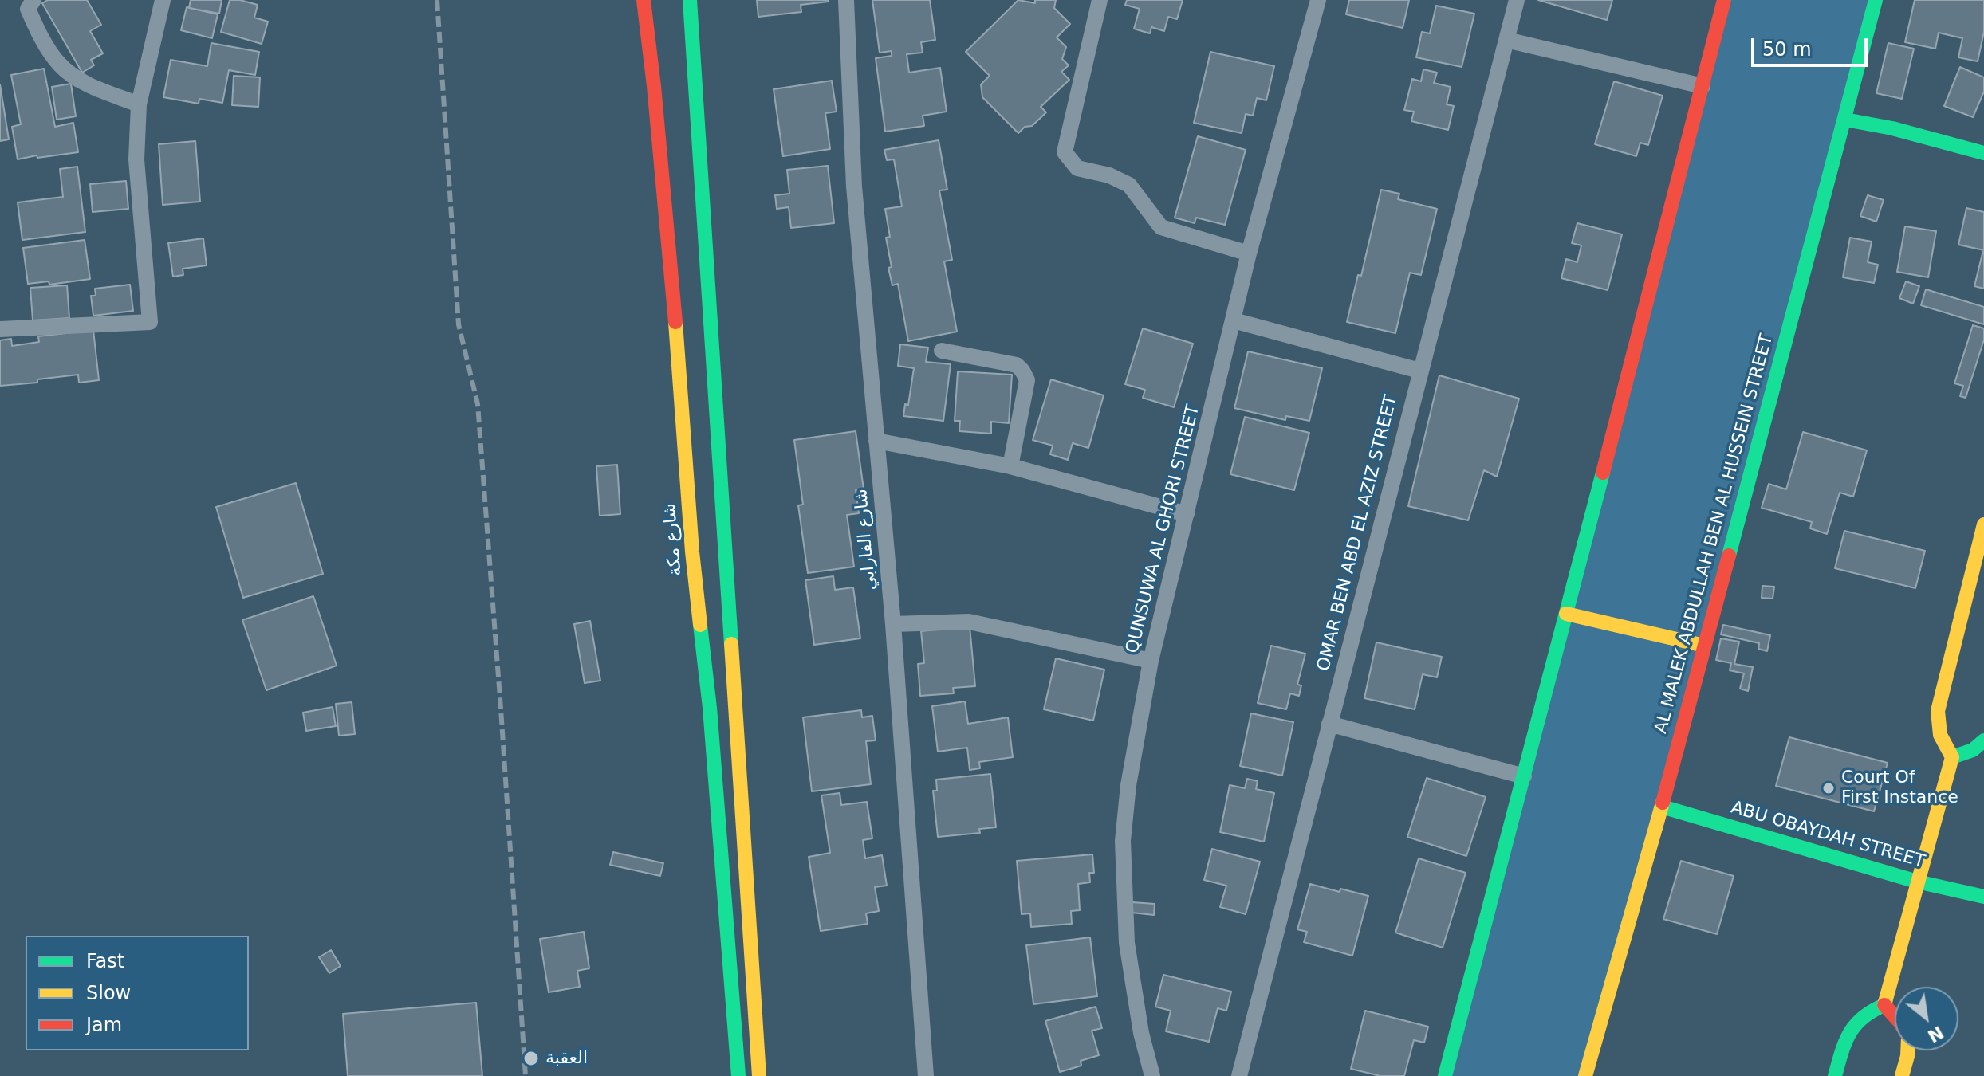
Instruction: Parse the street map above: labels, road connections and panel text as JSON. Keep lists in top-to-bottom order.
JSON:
{
  "streets": {
    "main road": ["AL MALEK ABDULLAH BEN AL HUSSEIN STREET", "شارع مكة", "ABU OBAYDAH STREET"],
    "street": ["QUNSUWA AL GHORI STREET", "OMAR BEN ABD EL AZIZ STREET", "شارع الفارابي"]
  },
  "crossings": [
    ["AL MALEK ABDULLAH BEN AL HUSSEIN STREET", "ABU OBAYDAH STREET"]
  ],
  "places": ["Court Of First Instance", "العقبة"],
  "legend": ["Fast", "Slow", "Jam"],
  "scale_bar": "50 m",
  "north": "bottom right"
}
